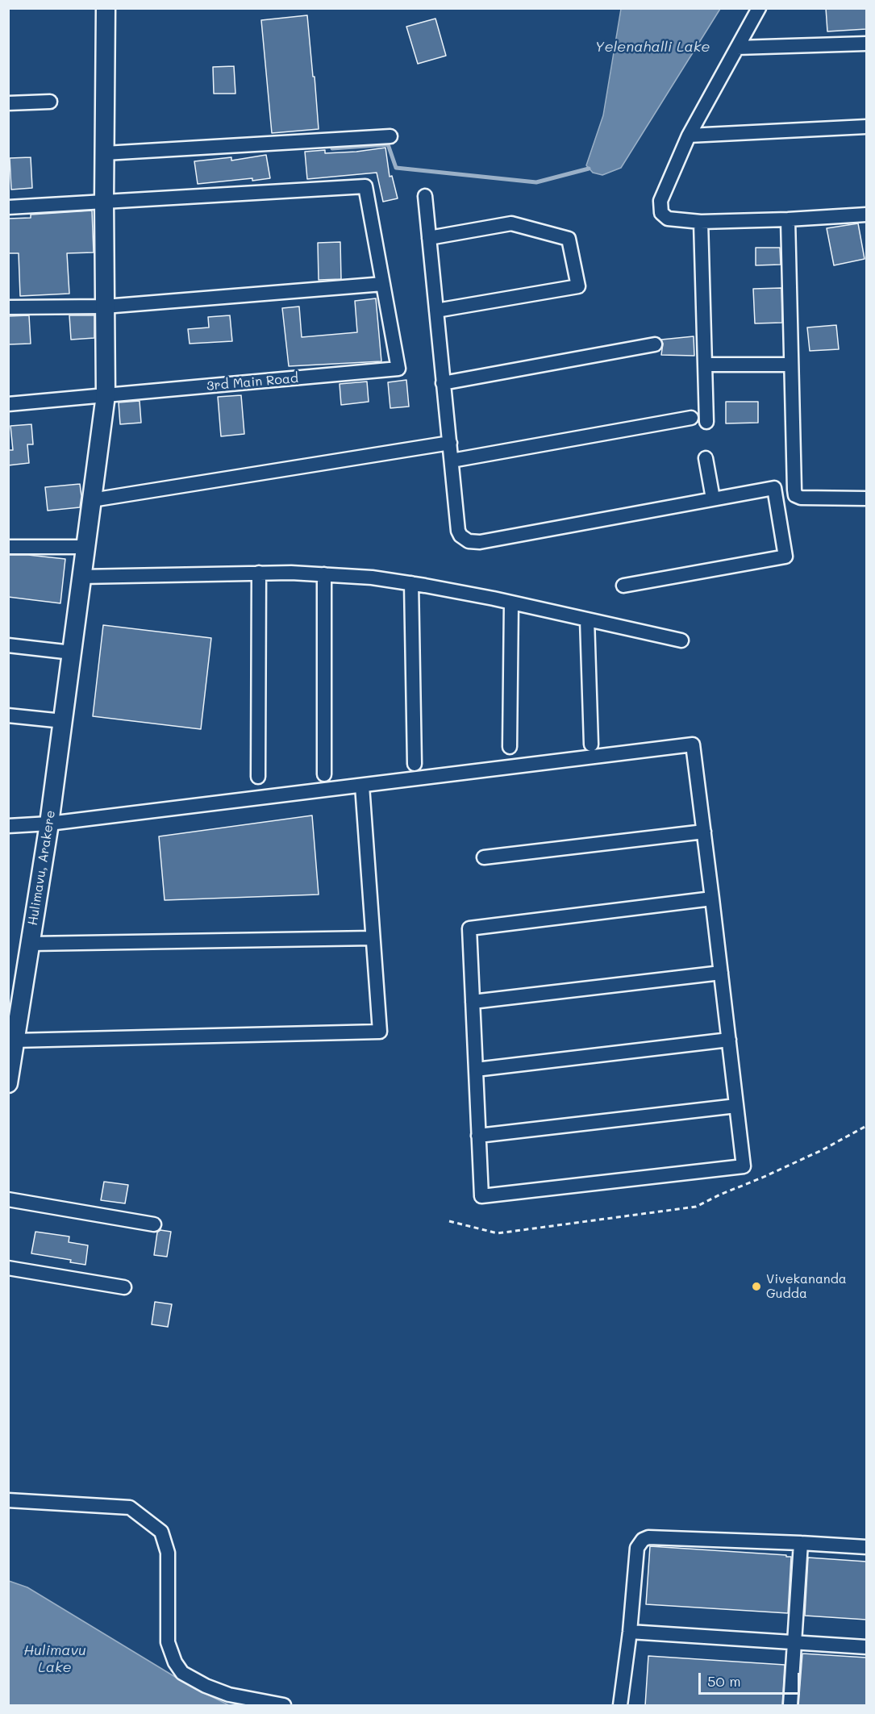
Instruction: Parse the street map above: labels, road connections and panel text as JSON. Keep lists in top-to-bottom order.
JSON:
{
  "streets": {
    "street": ["3rd Main Road", "Hulimavu, Arakere"]
  },
  "crossings": [
    ["3rd Main Road", "Hulimavu, Arakere"]
  ],
  "water": ["Yelenahalli Lake", "Hulimavu Lake"],
  "places": ["Vivekananda Gudda"],
  "scale_bar": "50 m"
}
